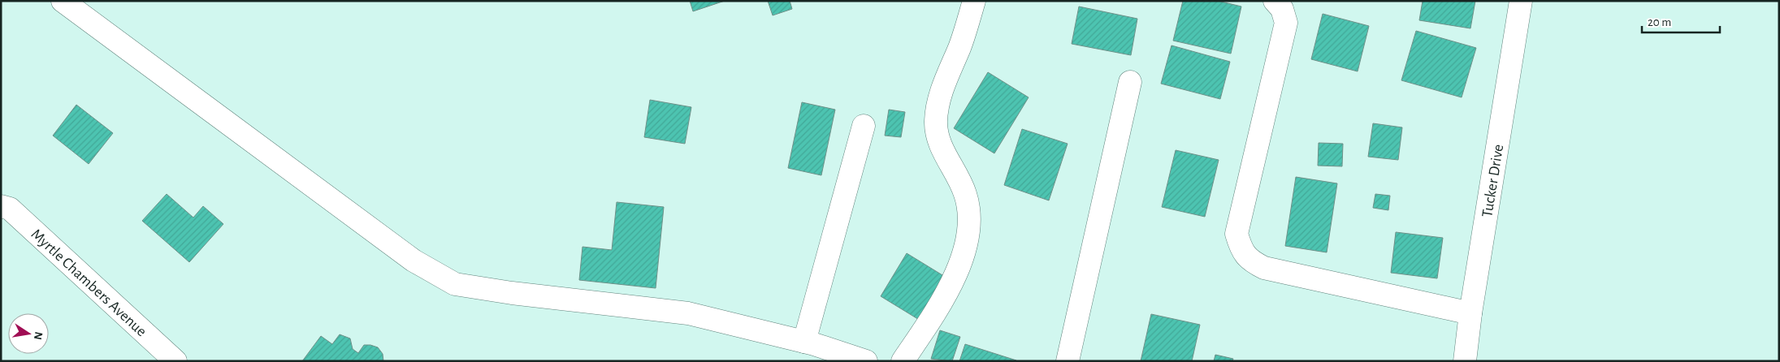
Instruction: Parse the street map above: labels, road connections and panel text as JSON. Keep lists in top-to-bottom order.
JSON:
{
  "streets": {
    "street": ["Tucker Drive", "Myrtle Chambers Avenue"]
  },
  "scale_bar": "20 m",
  "north": "right"
}
